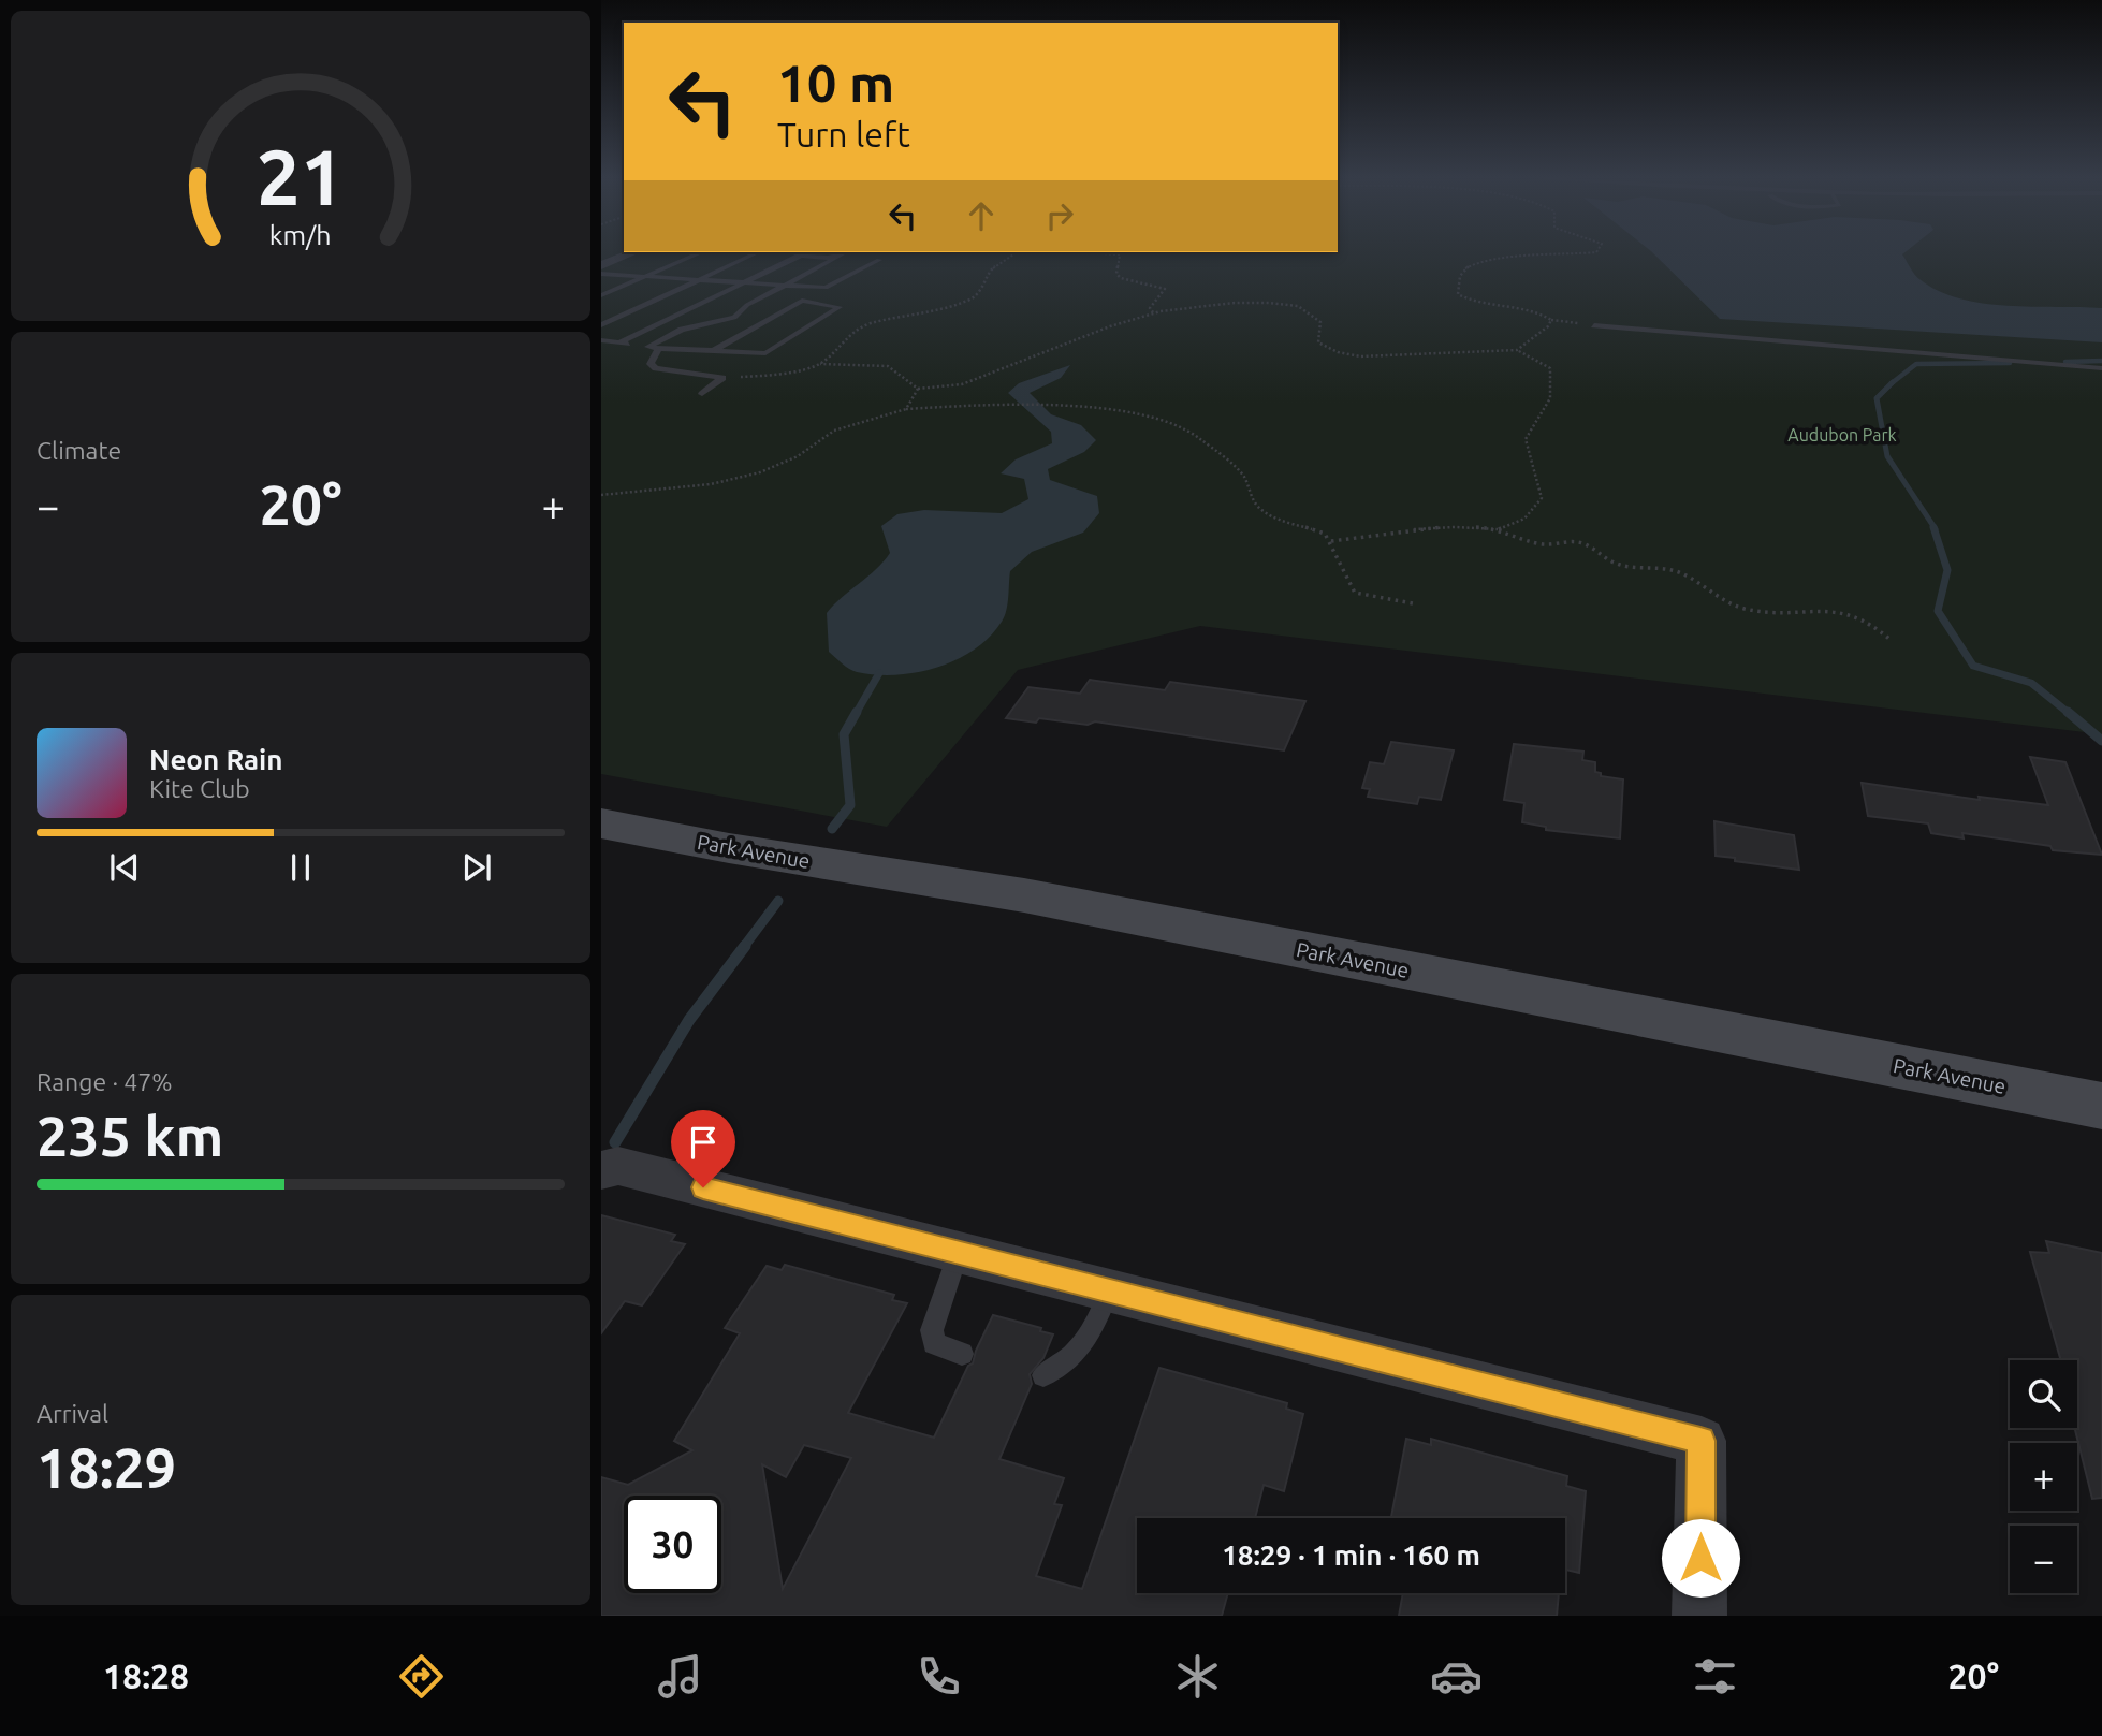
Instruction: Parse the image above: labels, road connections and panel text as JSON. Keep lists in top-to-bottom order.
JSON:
{
  "streets": {
    "main road": ["Park Avenue"]
  },
  "parks": ["Audubon Park"],
  "page": {
    "turn": ["10 m", "Turn left"],
    "tile": [
      "Climate",
      ["Range · 47%", "235 km"],
      ["Arrival", "18:29"]
    ],
    "heat": ["−", "20°", "+"],
    "song": ["Neon Rain", "Kite Club"],
    "map_buttons": ["+", "−"],
    "limit": "30",
    "trip": "18:29 · 1 min · 160 m",
    "tabs": ["18:28", "20°"],
    "gauge": ["21", "km/h"]
  }
}
